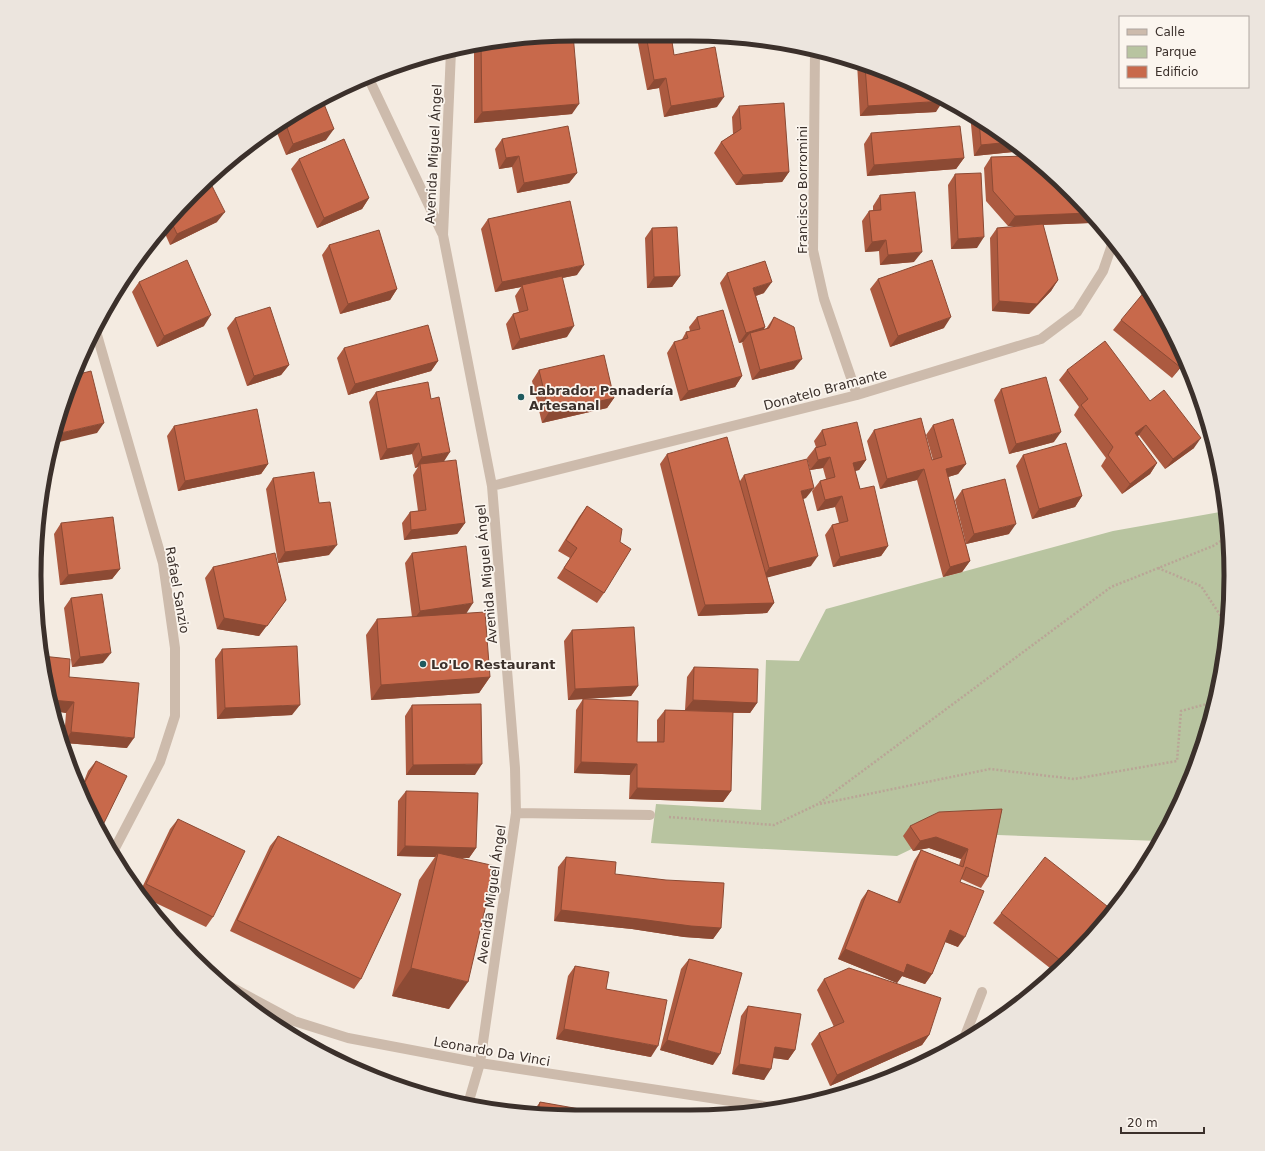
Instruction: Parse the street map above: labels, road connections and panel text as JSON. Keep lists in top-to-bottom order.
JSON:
{
  "streets": {
    "street": [
      "Avenida Miguel Ángel",
      "Francisco Borromini",
      "Donatelo Bramante",
      "Rafael Sanzio",
      "Leonardo Da Vinci"
    ]
  },
  "crossings": [
    ["Avenida Miguel Ángel", "Donatelo Bramante"],
    ["Avenida Miguel Ángel", "Leonardo Da Vinci"],
    ["Francisco Borromini", "Donatelo Bramante"]
  ],
  "places": ["Labrador Panadería Artesanal", "Lo'Lo Restaurant"],
  "legend": ["Calle", "Parque", "Edificio"],
  "scale_bar": "20 m"
}
